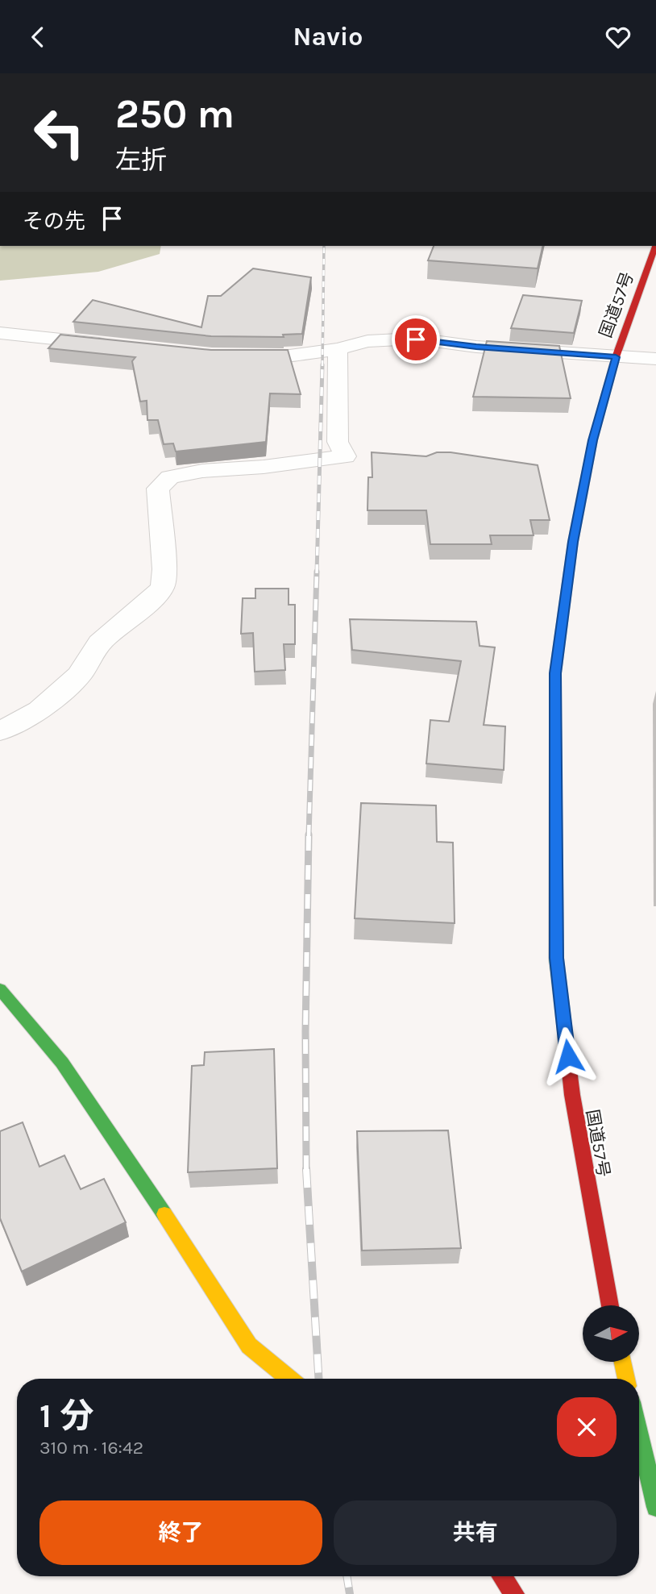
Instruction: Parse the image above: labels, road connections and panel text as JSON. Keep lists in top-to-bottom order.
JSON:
{
  "streets": {
    "main road": ["国道57号"]
  },
  "north": "right",
  "page": {
    "header": "Navio",
    "turn": ["250 m", "左折"],
    "then": "その先",
    "heading": ["1 分", "310 m · 16:42"],
    "buttons": ["終了", "共有"]
  }
}
